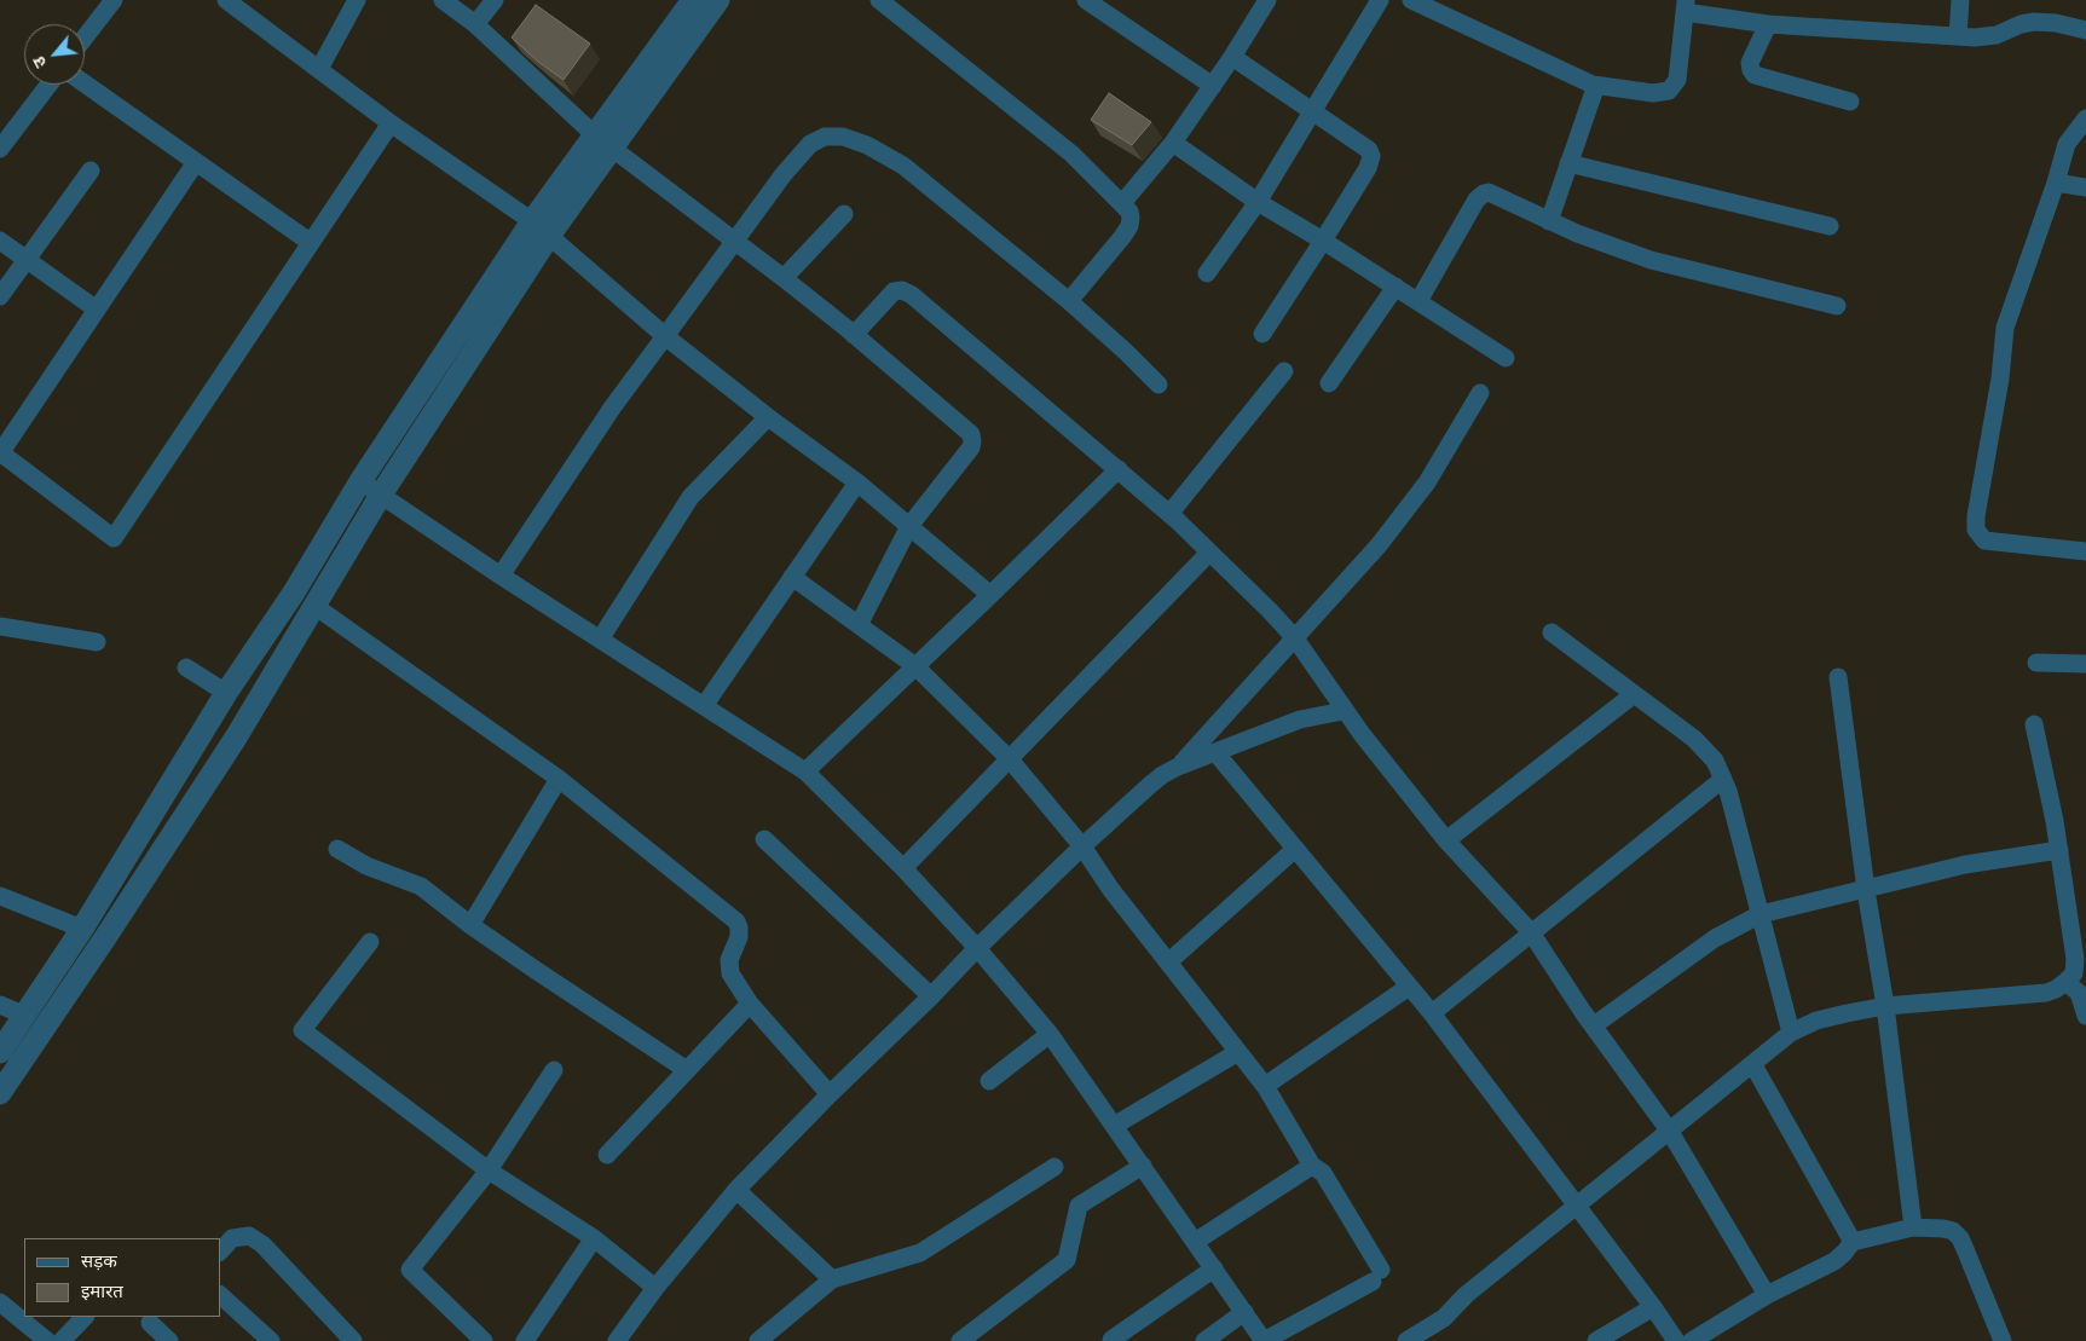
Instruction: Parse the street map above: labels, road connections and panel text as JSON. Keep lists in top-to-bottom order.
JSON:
{
  "legend": ["सड़क", "इमारत"],
  "north": "bottom left"
}
